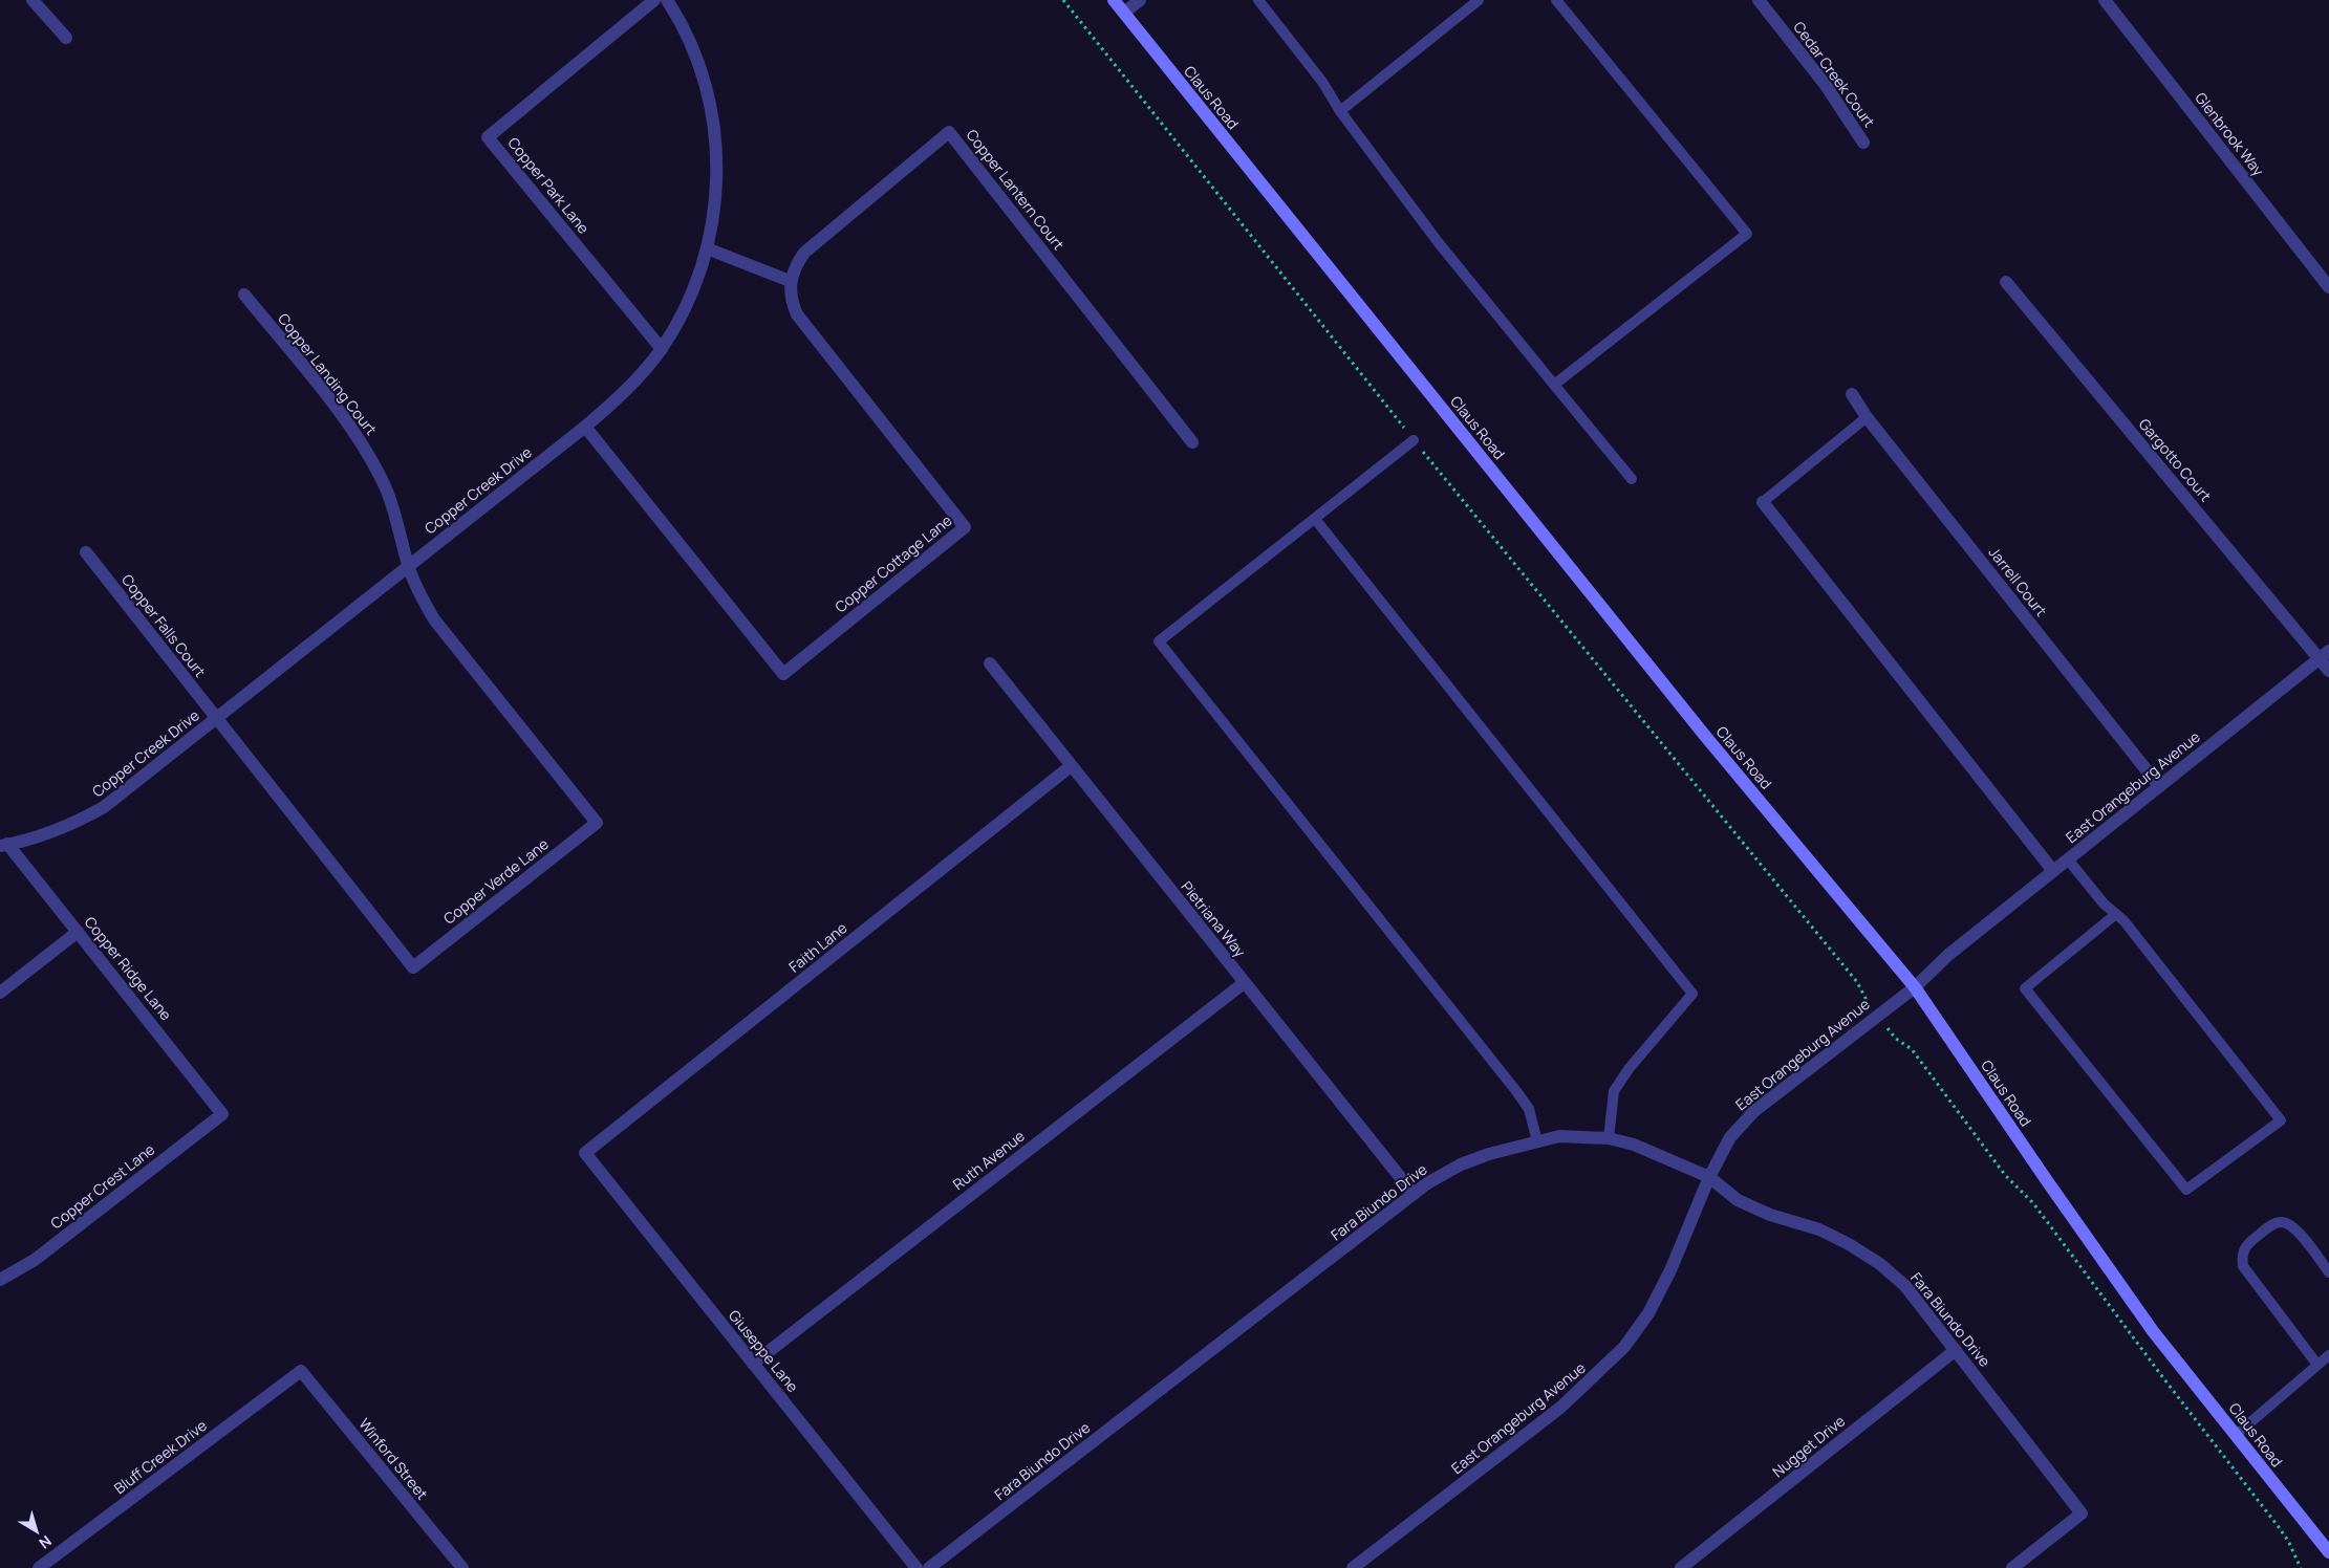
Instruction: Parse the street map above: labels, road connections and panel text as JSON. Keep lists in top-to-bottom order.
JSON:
{
  "streets": {
    "main road": ["Claus Road"],
    "street": [
      "Cedar Creek Court",
      "Glenbrook Way",
      "Copper Park Lane",
      "Copper Lantern Court",
      "Copper Landing Court",
      "Gargotto Court",
      "Copper Creek Drive",
      "Copper Cottage Lane",
      "Jarrell Court",
      "Copper Falls Court",
      "East Orangeburg Avenue",
      "Copper Verde Lane",
      "Pietriana Way",
      "Faith Lane",
      "Copper Ridge Lane",
      "Ruth Avenue",
      "Copper Crest Lane",
      "Fara Biundo Drive",
      "Giuseppe Lane",
      "Nugget Drive",
      "Bluff Creek Drive",
      "Winford Street"
    ]
  },
  "crossings": [
    ["Claus Road", "East Orangeburg Avenue"],
    ["Copper Park Lane", "Copper Creek Drive"],
    ["Copper Lantern Court", "Copper Cottage Lane"],
    ["Copper Landing Court", "Copper Creek Drive"],
    ["Copper Landing Court", "Copper Verde Lane"],
    ["Gargotto Court", "East Orangeburg Avenue"],
    ["Copper Creek Drive", "Copper Cottage Lane"],
    ["Copper Creek Drive", "Copper Falls Court"],
    ["Copper Creek Drive", "Copper Verde Lane"],
    ["Copper Creek Drive", "Copper Ridge Lane"],
    ["Jarrell Court", "East Orangeburg Avenue"],
    ["Copper Falls Court", "Copper Verde Lane"],
    ["East Orangeburg Avenue", "Fara Biundo Drive"],
    ["Pietriana Way", "Faith Lane"],
    ["Pietriana Way", "Ruth Avenue"],
    ["Pietriana Way", "Fara Biundo Drive"],
    ["Faith Lane", "Giuseppe Lane"],
    ["Copper Ridge Lane", "Copper Crest Lane"],
    ["Ruth Avenue", "Giuseppe Lane"],
    ["Fara Biundo Drive", "Nugget Drive"],
    ["Bluff Creek Drive", "Winford Street"]
  ],
  "north": "bottom right"
}
